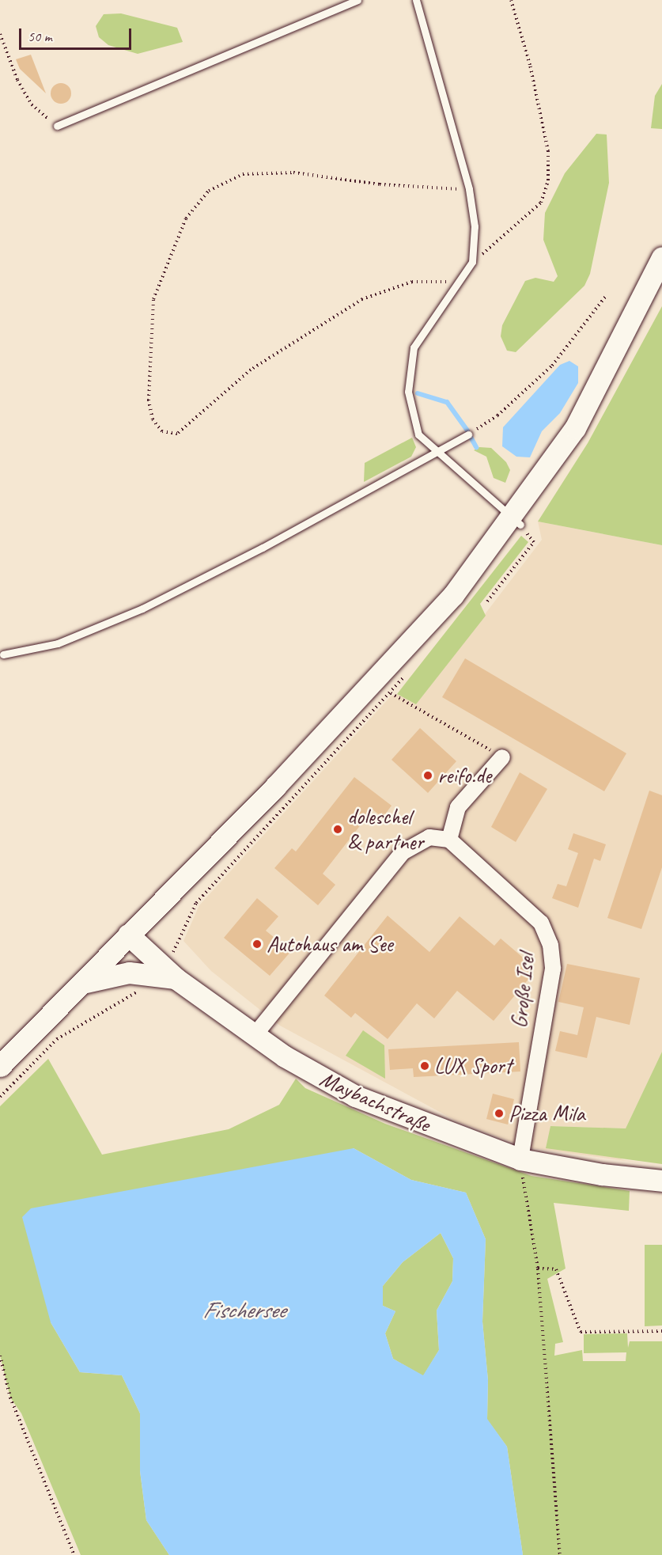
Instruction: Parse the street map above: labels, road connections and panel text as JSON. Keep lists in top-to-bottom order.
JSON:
{
  "streets": {
    "street": ["Große Isel", "Maybachstraße"]
  },
  "crossings": [
    ["Große Isel", "Maybachstraße"]
  ],
  "water": ["Fischersee"],
  "places": [
    "reifo.de",
    "doleschel & partner",
    "Autohaus am See",
    "LUX Sport",
    "Pizza Mila"
  ],
  "scale_bar": "50 m"
}
